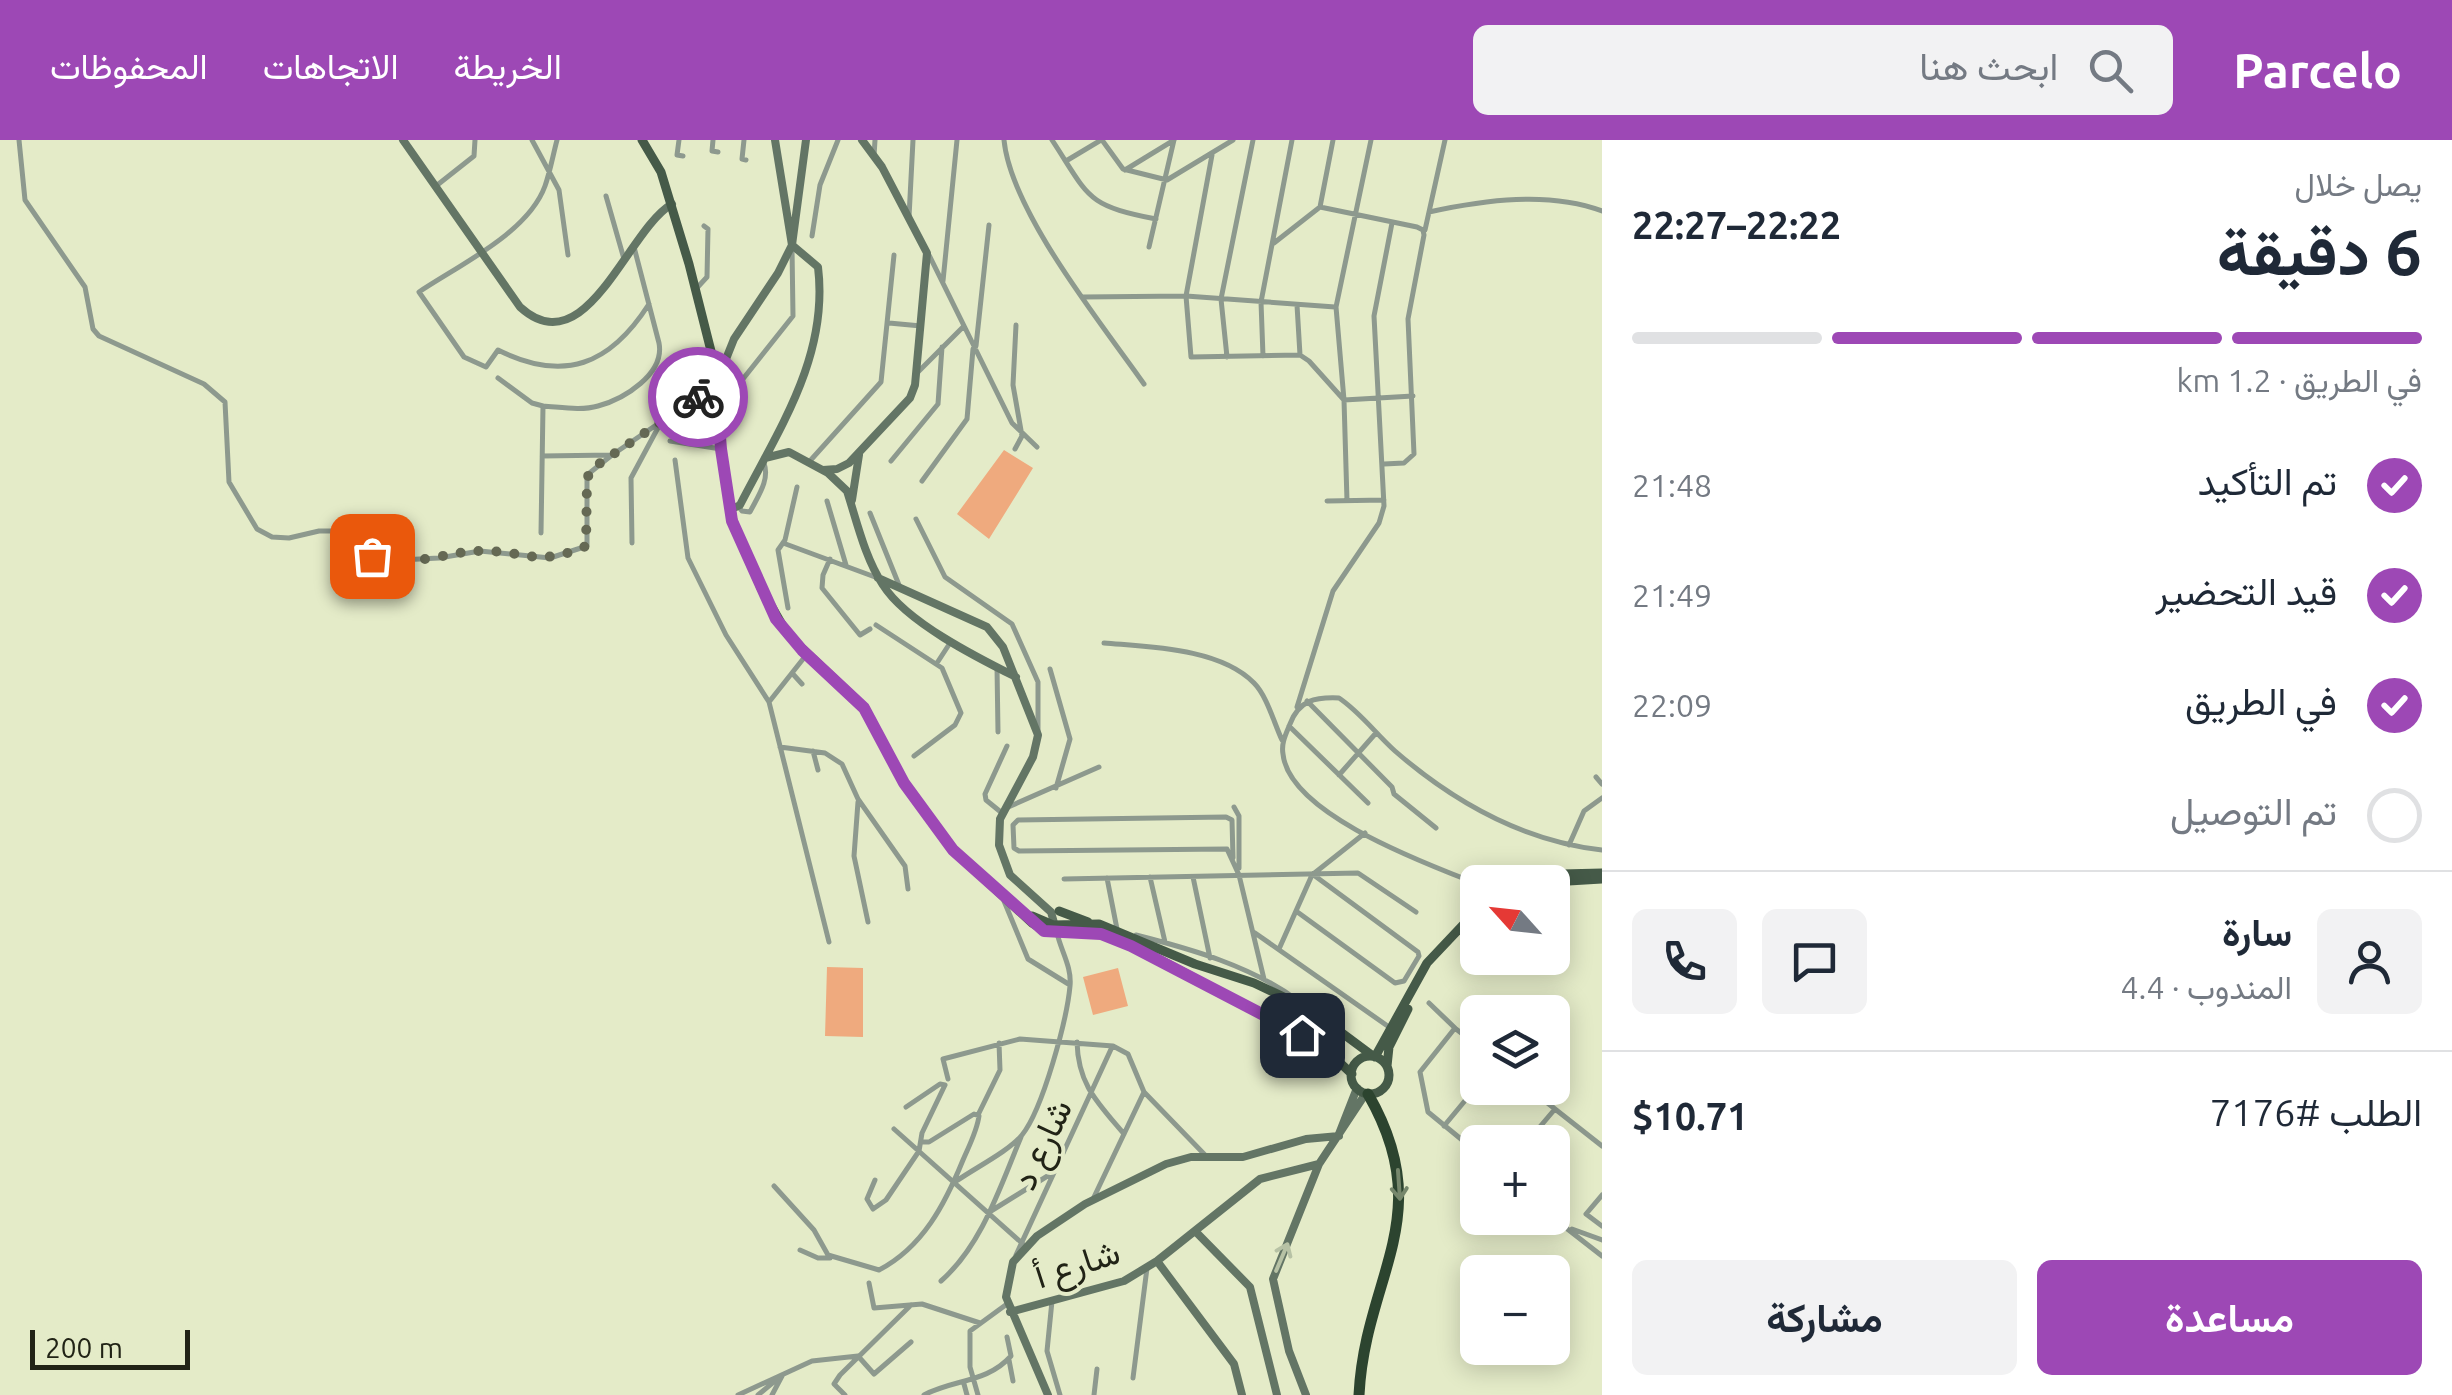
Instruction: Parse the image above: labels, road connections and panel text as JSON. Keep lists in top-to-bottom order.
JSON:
{
  "streets": {
    "main road": ["شارع أ"],
    "street": ["شارع د"]
  },
  "scale_bar": "200 m",
  "north": "top left",
  "page": {
    "header": "Parcelo",
    "search": "ابحث هنا",
    "nav": ["الخريطة", "الاتجاهات", "المحفوظات"],
    "heading": ["6 دقيقة", "يصل خلال", "22:22–22:27"],
    "panel": [
      "سارة",
      "المندوب · 4.4",
      "الطلب #7176",
      "$10.71"
    ],
    "bar": "في الطريق · 1.2 km",
    "list": [
      ["تم التأكيد", "21:48"],
      ["قيد التحضير", "21:49"],
      ["في الطريق", "22:09"],
      "تم التوصيل"
    ],
    "map_buttons": ["+", "−"],
    "buttons": ["مساعدة", "مشاركة"],
    "scale": "200 m"
  }
}
